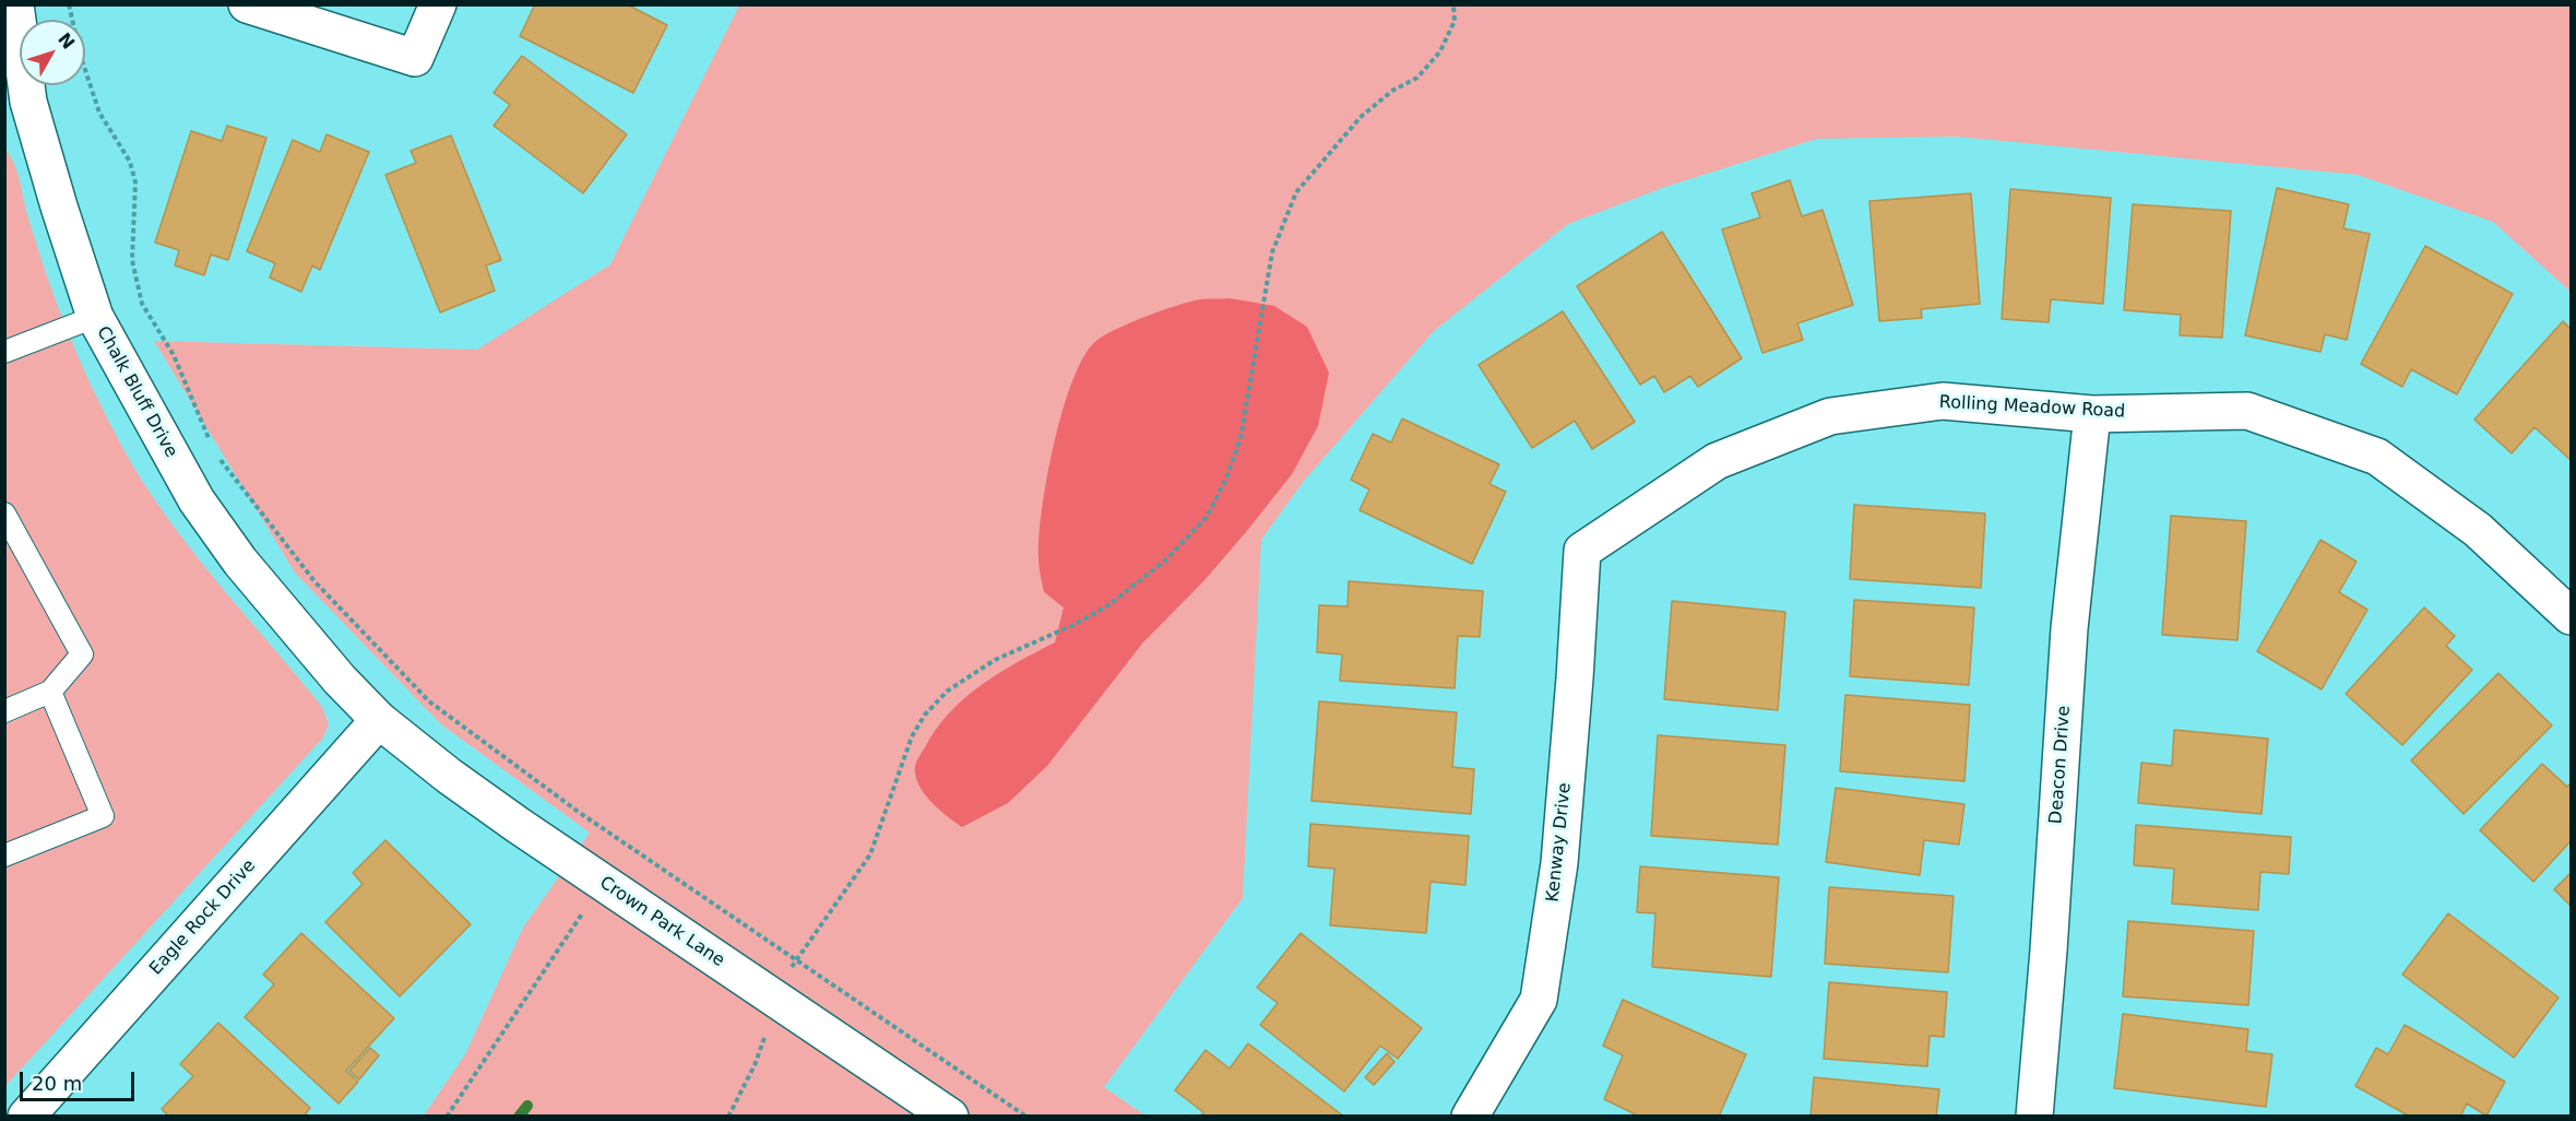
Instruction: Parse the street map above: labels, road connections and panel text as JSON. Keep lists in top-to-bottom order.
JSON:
{
  "streets": {
    "street": [
      "Chalk Bluff Drive",
      "Rolling Meadow Road",
      "Deacon Drive",
      "Kenway Drive",
      "Eagle Rock Drive",
      "Crown Park Lane"
    ]
  },
  "crossings": [
    ["Chalk Bluff Drive", "Eagle Rock Drive"],
    ["Chalk Bluff Drive", "Crown Park Lane"],
    ["Rolling Meadow Road", "Deacon Drive"],
    ["Rolling Meadow Road", "Kenway Drive"],
    ["Eagle Rock Drive", "Crown Park Lane"]
  ],
  "scale_bar": "20 m",
  "north": "top right"
}
